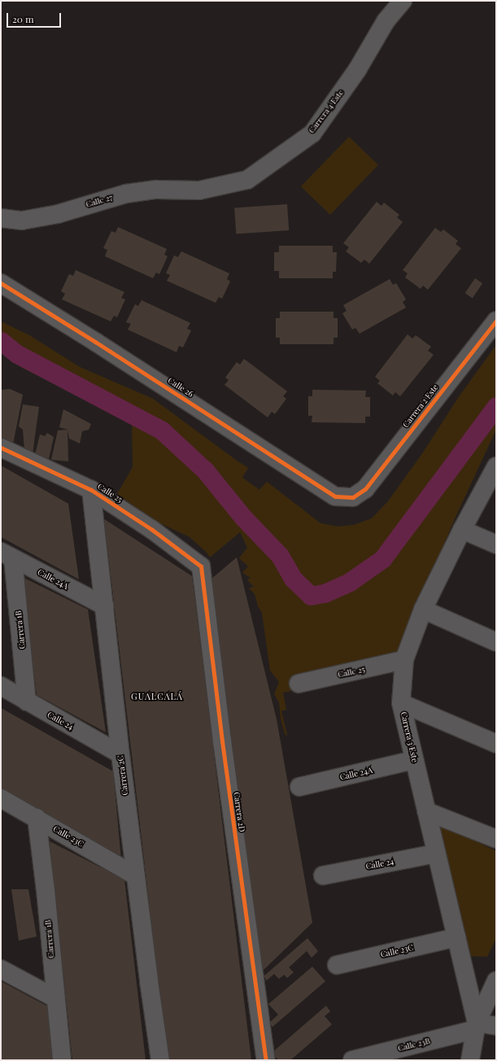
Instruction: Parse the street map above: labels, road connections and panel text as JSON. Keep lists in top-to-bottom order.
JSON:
{
  "streets": {
    "street": [
      "Carrera 4 Este",
      "Calle 27",
      "Calle 26",
      "Carrera 2 Este",
      "Calle 25",
      "Calle 24A",
      "Carrera 1B",
      "Calle 24",
      "Carrera 3 Este",
      "Carrera 2C",
      "Carrera 2D",
      "Calle 23C",
      "Calle 23B"
    ]
  },
  "crossings": [
    ["Carrera 4 Este", "Calle 27"],
    ["Calle 26", "Carrera 2 Este"],
    ["Calle 25", "Carrera 3 Este"],
    ["Calle 25", "Carrera 2C"],
    ["Calle 25", "Carrera 2D"],
    ["Calle 24A", "Carrera 1B"],
    ["Calle 24A", "Carrera 3 Este"],
    ["Calle 24A", "Carrera 2C"],
    ["Carrera 1B", "Calle 24"],
    ["Carrera 1B", "Calle 23C"],
    ["Calle 24", "Carrera 3 Este"],
    ["Calle 24", "Carrera 2C"],
    ["Carrera 3 Este", "Calle 23C"],
    ["Carrera 3 Este", "Calle 23B"],
    ["Carrera 2C", "Calle 23C"]
  ],
  "districts": ["GUALCALÁ"],
  "scale_bar": "20 m"
}
